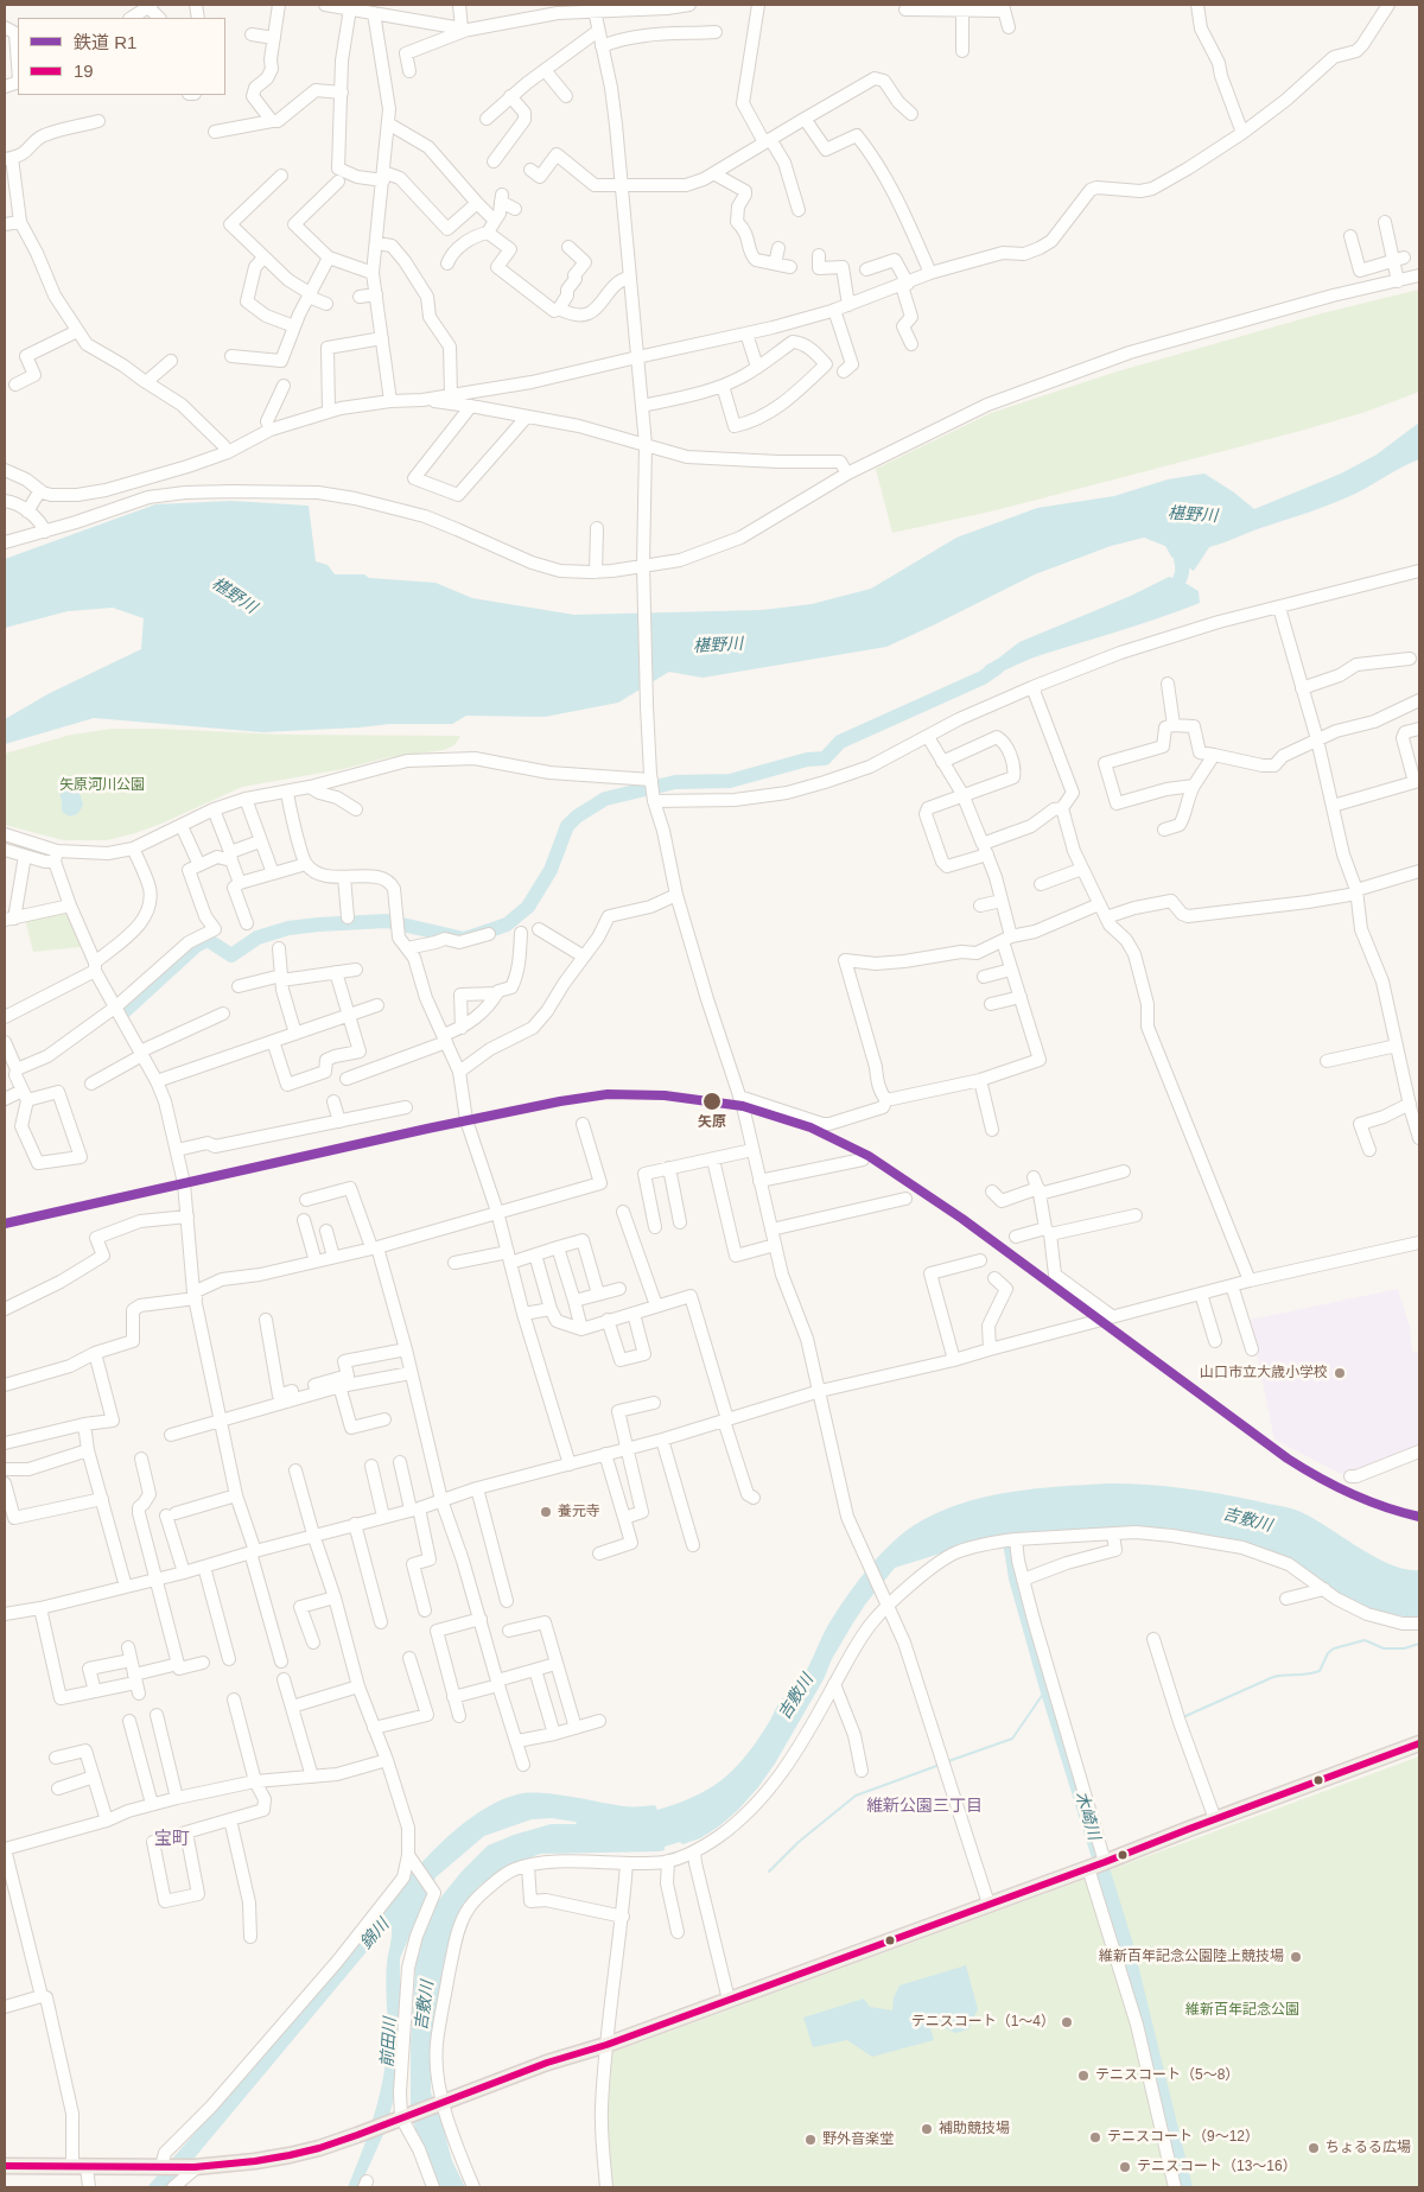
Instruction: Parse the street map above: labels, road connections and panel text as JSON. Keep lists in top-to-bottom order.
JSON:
{
  "districts": ["維新公園三丁目", "宝町"],
  "water": [
    "椹野川",
    "吉敷川",
    "木崎川",
    "錦川",
    "前田川"
  ],
  "parks": ["矢原河川公園", "維新百年記念公園"],
  "places": [
    "矢原",
    "山口市立大歳小学校",
    "養元寺",
    "維新百年記念公園陸上競技場",
    "テニスコート（1～4）",
    "テニスコート（5～8）",
    "補助競技場",
    "テニスコート（9～12）",
    "野外音楽堂",
    "ちょるる広場",
    "テニスコート（13～16）"
  ],
  "lines": ["rail line R1", "transit line 19"],
  "legend": ["鉄道 R1", "19"]
}
